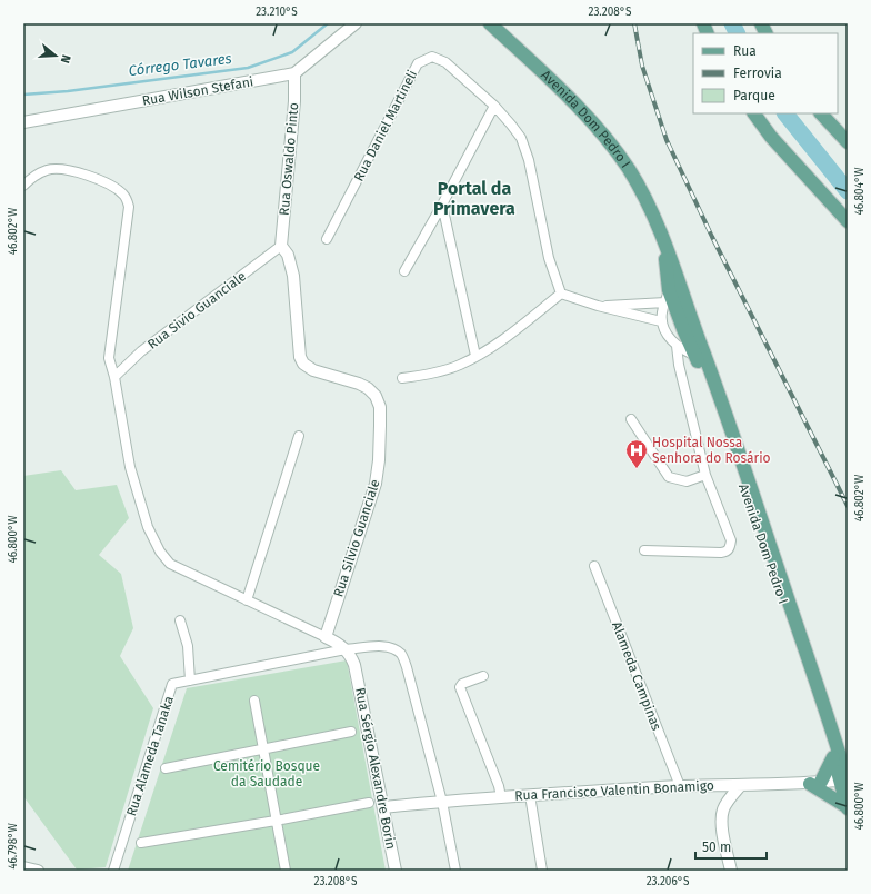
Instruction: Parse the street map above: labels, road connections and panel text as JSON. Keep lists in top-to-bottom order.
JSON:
{
  "streets": {
    "main road": ["Avenida Dom Pedro I"],
    "street": [
      "Rua Wilson Stefani",
      "Rua Daniel Martineli",
      "Rua Oswaldo Pinto",
      "Rua Sivio Guanciale",
      "Rua Silvio Guanciale",
      "Alameda Campinas",
      "Rua Alameda Tanaka",
      "Rua Sérgio Alexandre Borin",
      "Rua Francisco Valentin Bonamigo"
    ]
  },
  "crossings": [
    ["Rua Wilson Stefani", "Rua Oswaldo Pinto"],
    ["Avenida Dom Pedro I", "Rua Francisco Valentin Bonamigo"],
    ["Rua Oswaldo Pinto", "Rua Sivio Guanciale"],
    ["Rua Oswaldo Pinto", "Rua Silvio Guanciale"],
    ["Rua Sivio Guanciale", "Rua Silvio Guanciale"],
    ["Alameda Campinas", "Rua Francisco Valentin Bonamigo"],
    ["Rua Alameda Tanaka", "Rua Sérgio Alexandre Borin"],
    ["Rua Alameda Tanaka", "Rua Francisco Valentin Bonamigo"],
    ["Rua Sérgio Alexandre Borin", "Rua Francisco Valentin Bonamigo"]
  ],
  "districts": ["Portal da Primavera"],
  "water": ["Córrego Tavares"],
  "parks": ["Cemitério Bosque da Saudade"],
  "places": {
    "hospital": ["Hospital Nossa Senhora do Rosário"]
  },
  "legend": ["Rua", "Ferrovia", "Parque"],
  "scale_bar": "50 m",
  "north": "right",
  "coordinates": [
    "23.210°S",
    "23.208°S",
    "46.804°W",
    "46.802°W",
    "46.800°W",
    "46.798°W",
    "23.206°S"
  ]
}
